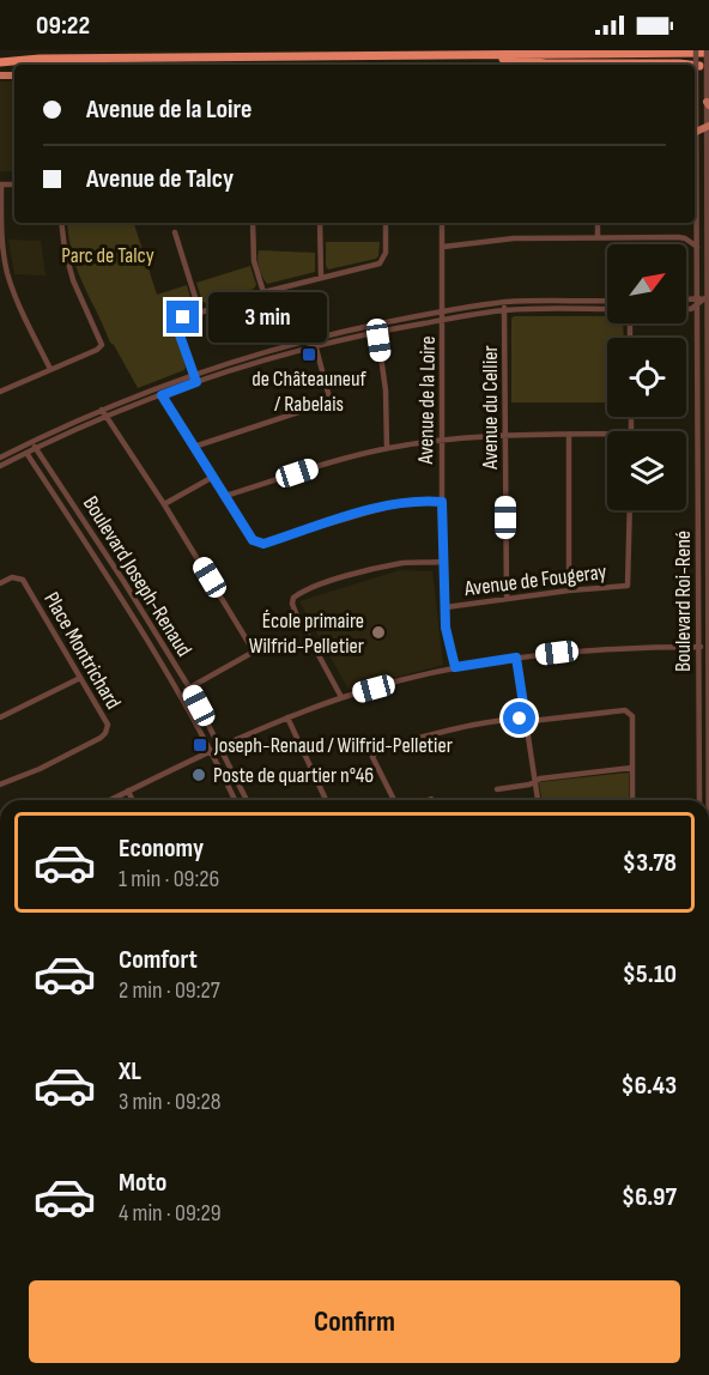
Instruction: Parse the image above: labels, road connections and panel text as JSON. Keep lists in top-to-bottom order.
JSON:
{
  "streets": {
    "street": [
      "Avenue de la Loire",
      "Avenue du Cellier",
      "Boulevard Joseph-Renaud",
      "Avenue de Fougeray",
      "Boulevard Roi-René",
      "Place Montrichard"
    ]
  },
  "crossings": [
    ["Avenue de la Loire", "Avenue de Fougeray"],
    ["Avenue du Cellier", "Avenue de Fougeray"]
  ],
  "parks": ["Parc de Talcy"],
  "places": {
    "transit": ["de Châteauneuf / Rabelais", "Joseph-Renaud / Wilfrid-Pelletier"],
    "other": ["École primaire Wilfrid-Pelletier", "Poste de quartier n°46"]
  },
  "north": "top right",
  "page": {
    "status": "09:22",
    "banner": ["Avenue de la Loire", "Avenue de Talcy"],
    "bubble": "3 min",
    "list": [
      {
        "name": "Economy",
        "note": "1 min · 09:26",
        "value": "$3.78"
      },
      {
        "name": "Comfort",
        "note": "2 min · 09:27",
        "value": "$5.10"
      },
      {
        "name": "XL",
        "note": "3 min · 09:28",
        "value": "$6.43"
      },
      {
        "name": "Moto",
        "note": "4 min · 09:29",
        "value": "$6.97"
      }
    ],
    "buttons": "Confirm"
  }
}
